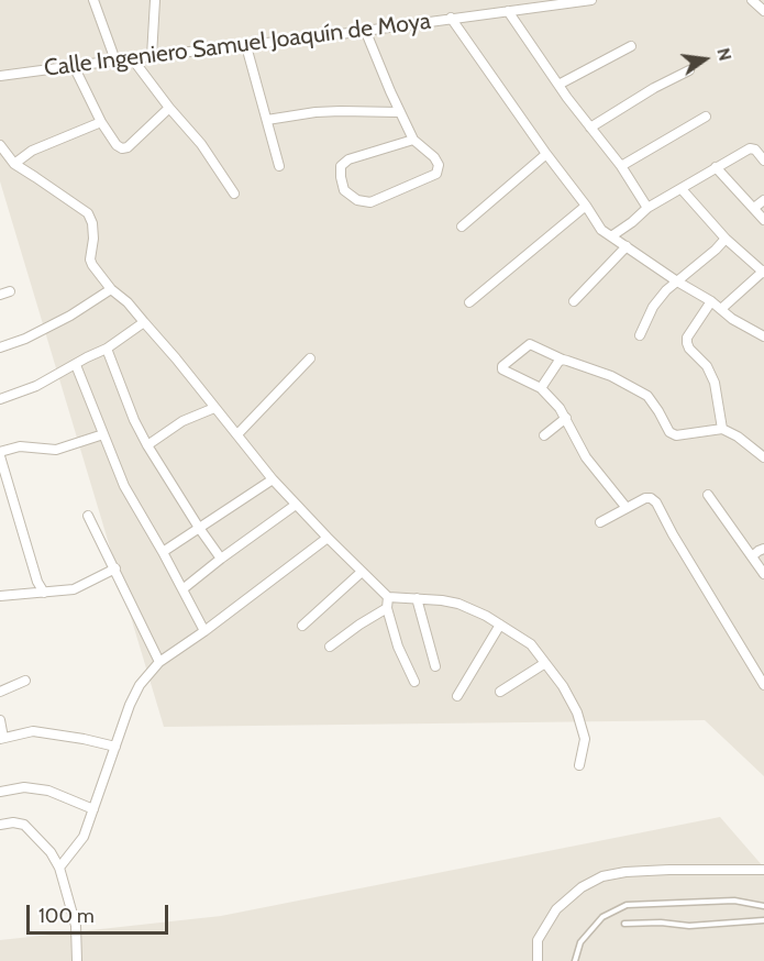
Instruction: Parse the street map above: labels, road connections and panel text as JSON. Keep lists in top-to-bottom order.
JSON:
{
  "streets": {
    "street": ["Calle Ingeniero Samuel Joaquín de Moya"]
  },
  "scale_bar": "100 m",
  "north": "right"
}
